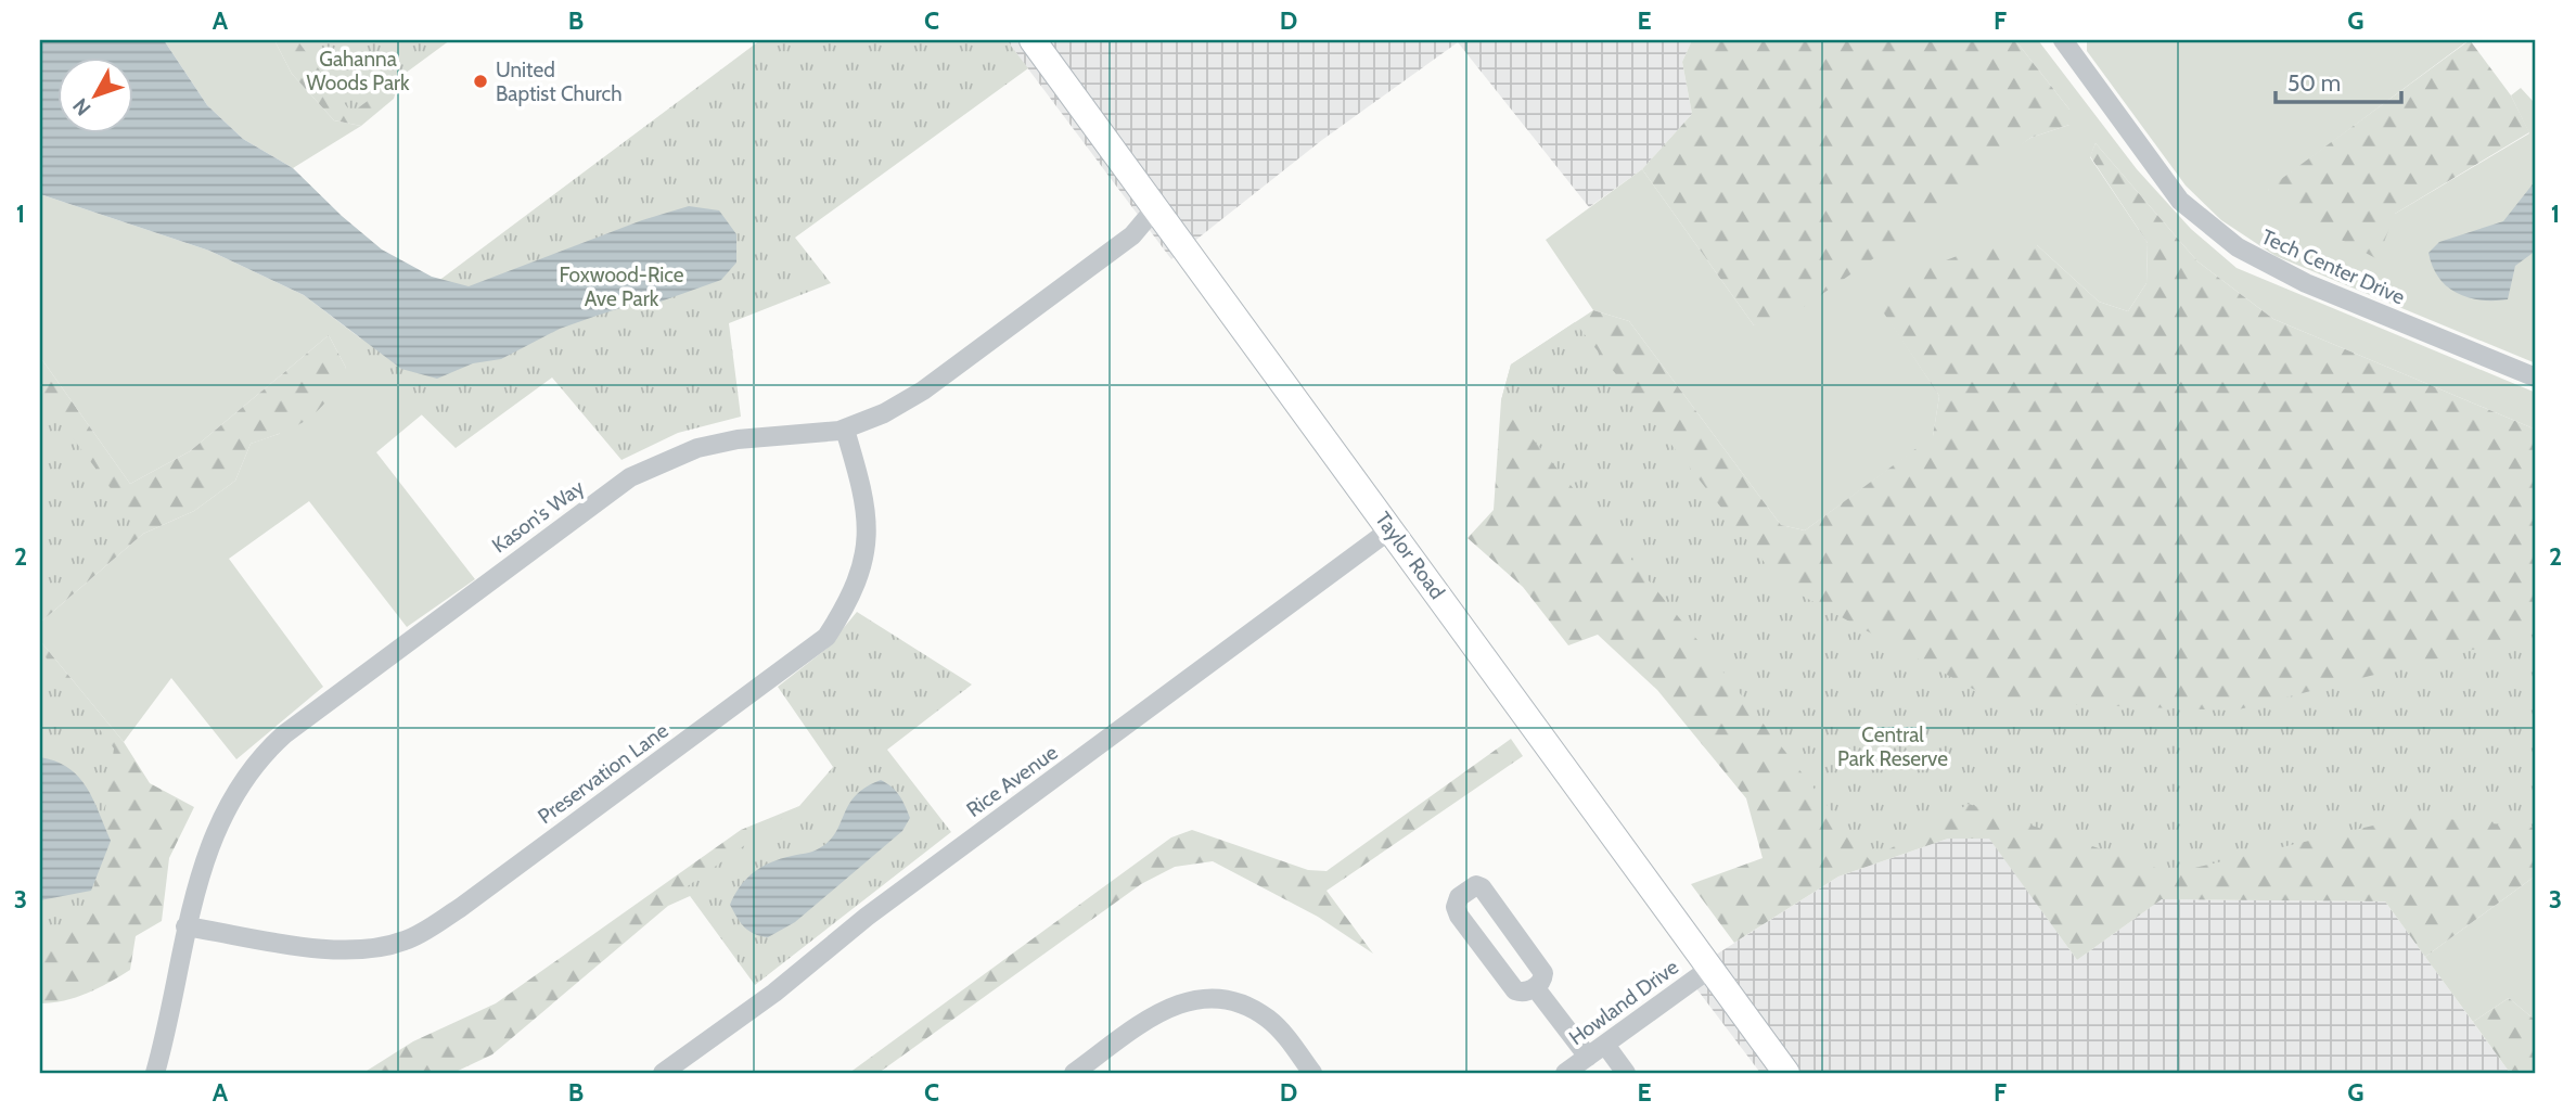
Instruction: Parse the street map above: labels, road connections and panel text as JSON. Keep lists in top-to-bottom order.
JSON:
{
  "streets": {
    "main road": ["Taylor Road"],
    "street": [
      "Tech Center Drive",
      "Kason's Way",
      "Preservation Lane",
      "Rice Avenue",
      "Howland Drive"
    ]
  },
  "crossings": [
    ["Kason's Way", "Taylor Road"],
    ["Kason's Way", "Preservation Lane"],
    ["Taylor Road", "Rice Avenue"],
    ["Taylor Road", "Howland Drive"]
  ],
  "parks": ["Gahanna Woods Park", "Foxwood-Rice Ave Park", "Central Park Reserve"],
  "places": ["United Baptist Church"],
  "scale_bar": "50 m",
  "north": "bottom left",
  "grid": {
    "columns": [
      "A",
      "B",
      "C",
      "D",
      "E",
      "F",
      "G"
    ],
    "rows": ["1", "2", "3"]
  }
}
